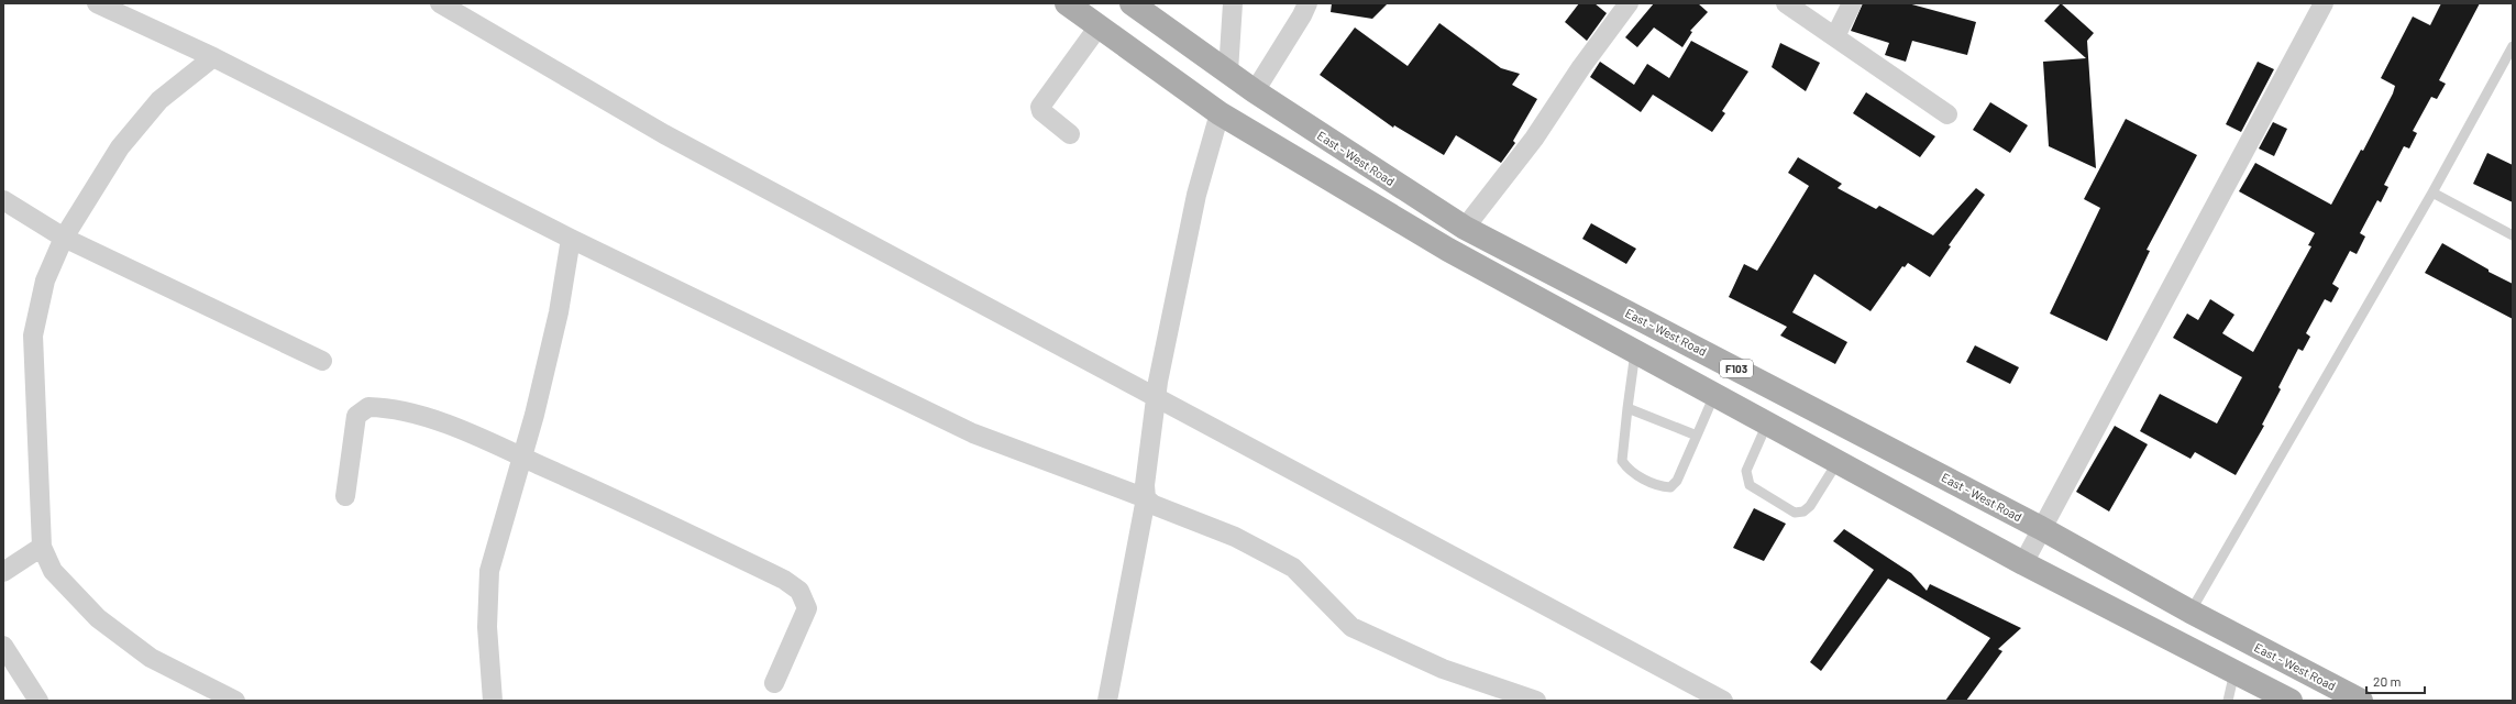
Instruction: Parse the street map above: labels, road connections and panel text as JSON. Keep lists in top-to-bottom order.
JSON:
{
  "streets": {
    "main road": ["East - West Road", "F103"]
  },
  "scale_bar": "20 m"
}
